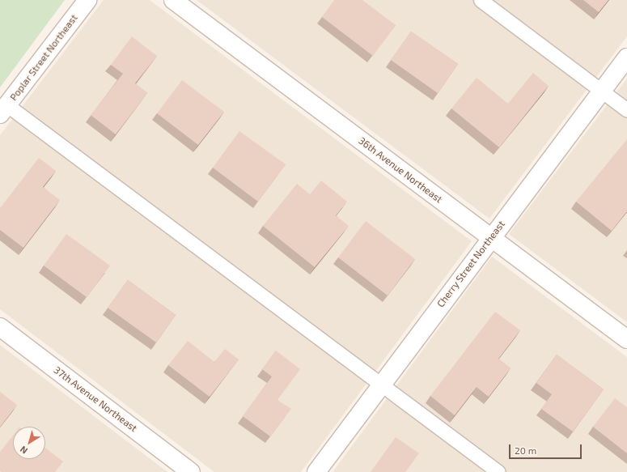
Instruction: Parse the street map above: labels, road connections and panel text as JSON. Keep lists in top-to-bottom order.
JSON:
{
  "streets": {
    "street": [
      "Poplar Street Northeast",
      "36th Avenue Northeast",
      "Cherry Street Northeast",
      "37th Avenue Northeast"
    ]
  },
  "crossings": [
    ["36th Avenue Northeast", "Cherry Street Northeast"]
  ],
  "scale_bar": "20 m",
  "north": "bottom left"
}
